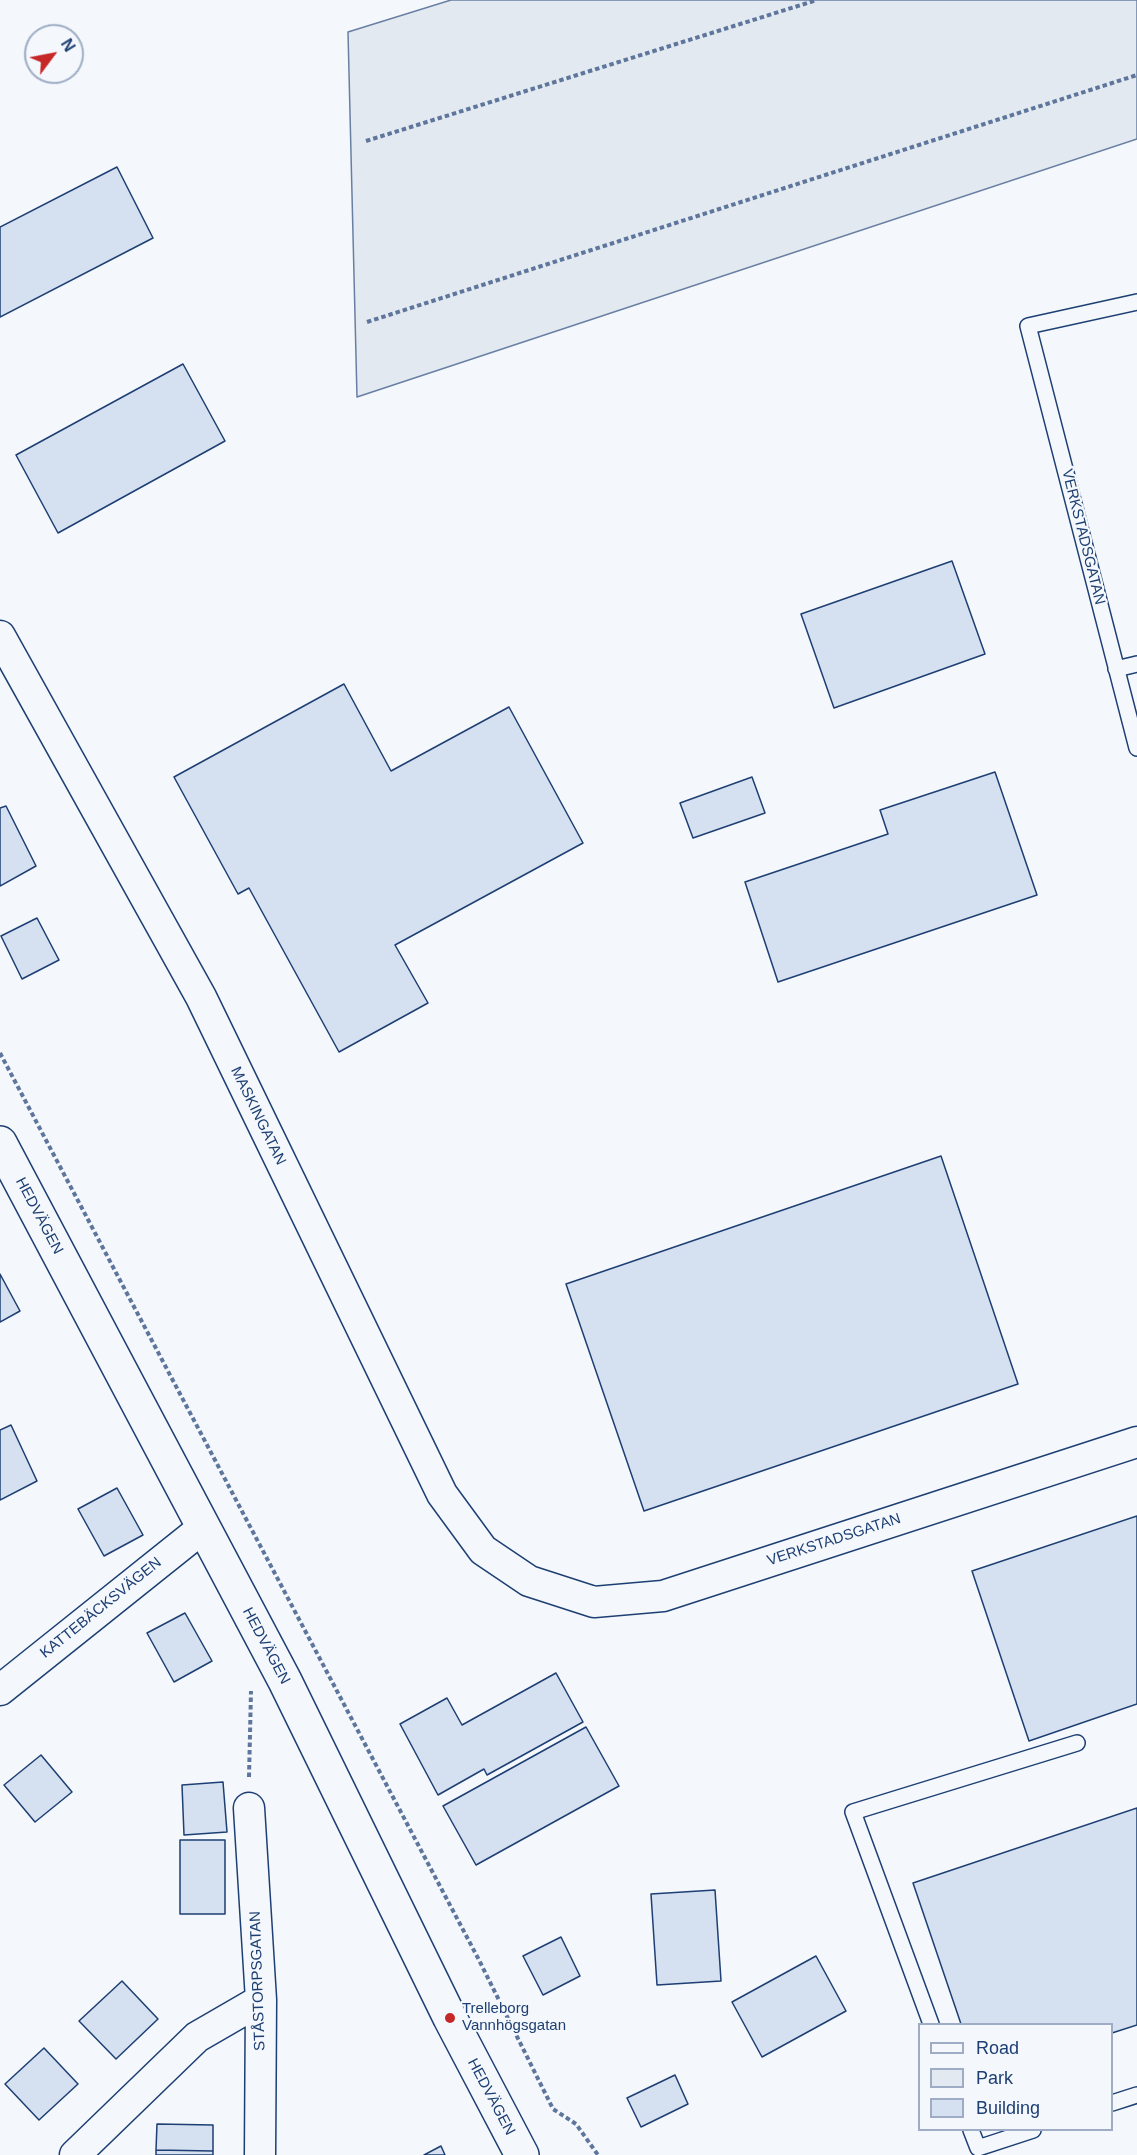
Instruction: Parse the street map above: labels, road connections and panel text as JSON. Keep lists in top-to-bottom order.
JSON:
{
  "streets": {
    "main road": ["HEDVÄGEN"],
    "street": [
      "VERKSTADSGATAN",
      "MASKINGATAN",
      "KATTEBÄCKSVÄGEN",
      "STÅSTORPSGATAN"
    ]
  },
  "crossings": [
    ["VERKSTADSGATAN", "MASKINGATAN"],
    ["HEDVÄGEN", "KATTEBÄCKSVÄGEN"]
  ],
  "places": ["Trelleborg Vannhögsgatan"],
  "legend": ["Road", "Park", "Building"],
  "north": "top right"
}
